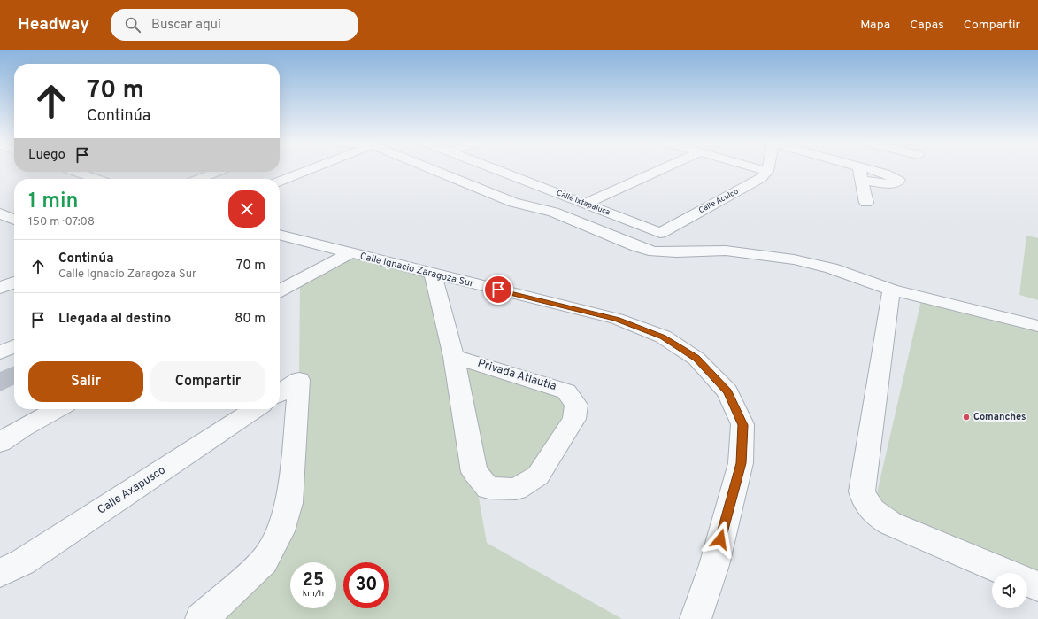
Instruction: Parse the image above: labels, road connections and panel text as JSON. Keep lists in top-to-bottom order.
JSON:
{
  "streets": {
    "street": [
      "Calle Aculco",
      "Calle Ixtapaluca",
      "Calle Ignacio Zaragoza Sur",
      "Privada Atlautla",
      "Calle Axapusco"
    ]
  },
  "crossings": [
    ["Calle Aculco", "Calle Ixtapaluca"],
    ["Calle Ignacio Zaragoza Sur", "Privada Atlautla"]
  ],
  "places": ["Comanches"],
  "page": {
    "header": "Headway",
    "search": "Buscar aquí",
    "nav": ["Mapa", "Capas", "Compartir"],
    "turn": ["70 m", "Continúa"],
    "then": "Luego",
    "heading": ["1 min", "150 m · 07:08"],
    "list": [
      {
        "name": "Continúa",
        "note": "Calle Ignacio Zaragoza Sur",
        "value": "70 m"
      },
      {
        "name": "Llegada al destino",
        "value": "80 m"
      }
    ],
    "buttons": ["Salir", "Compartir"],
    "speed": "25 km/h",
    "limit": "30"
  }
}
